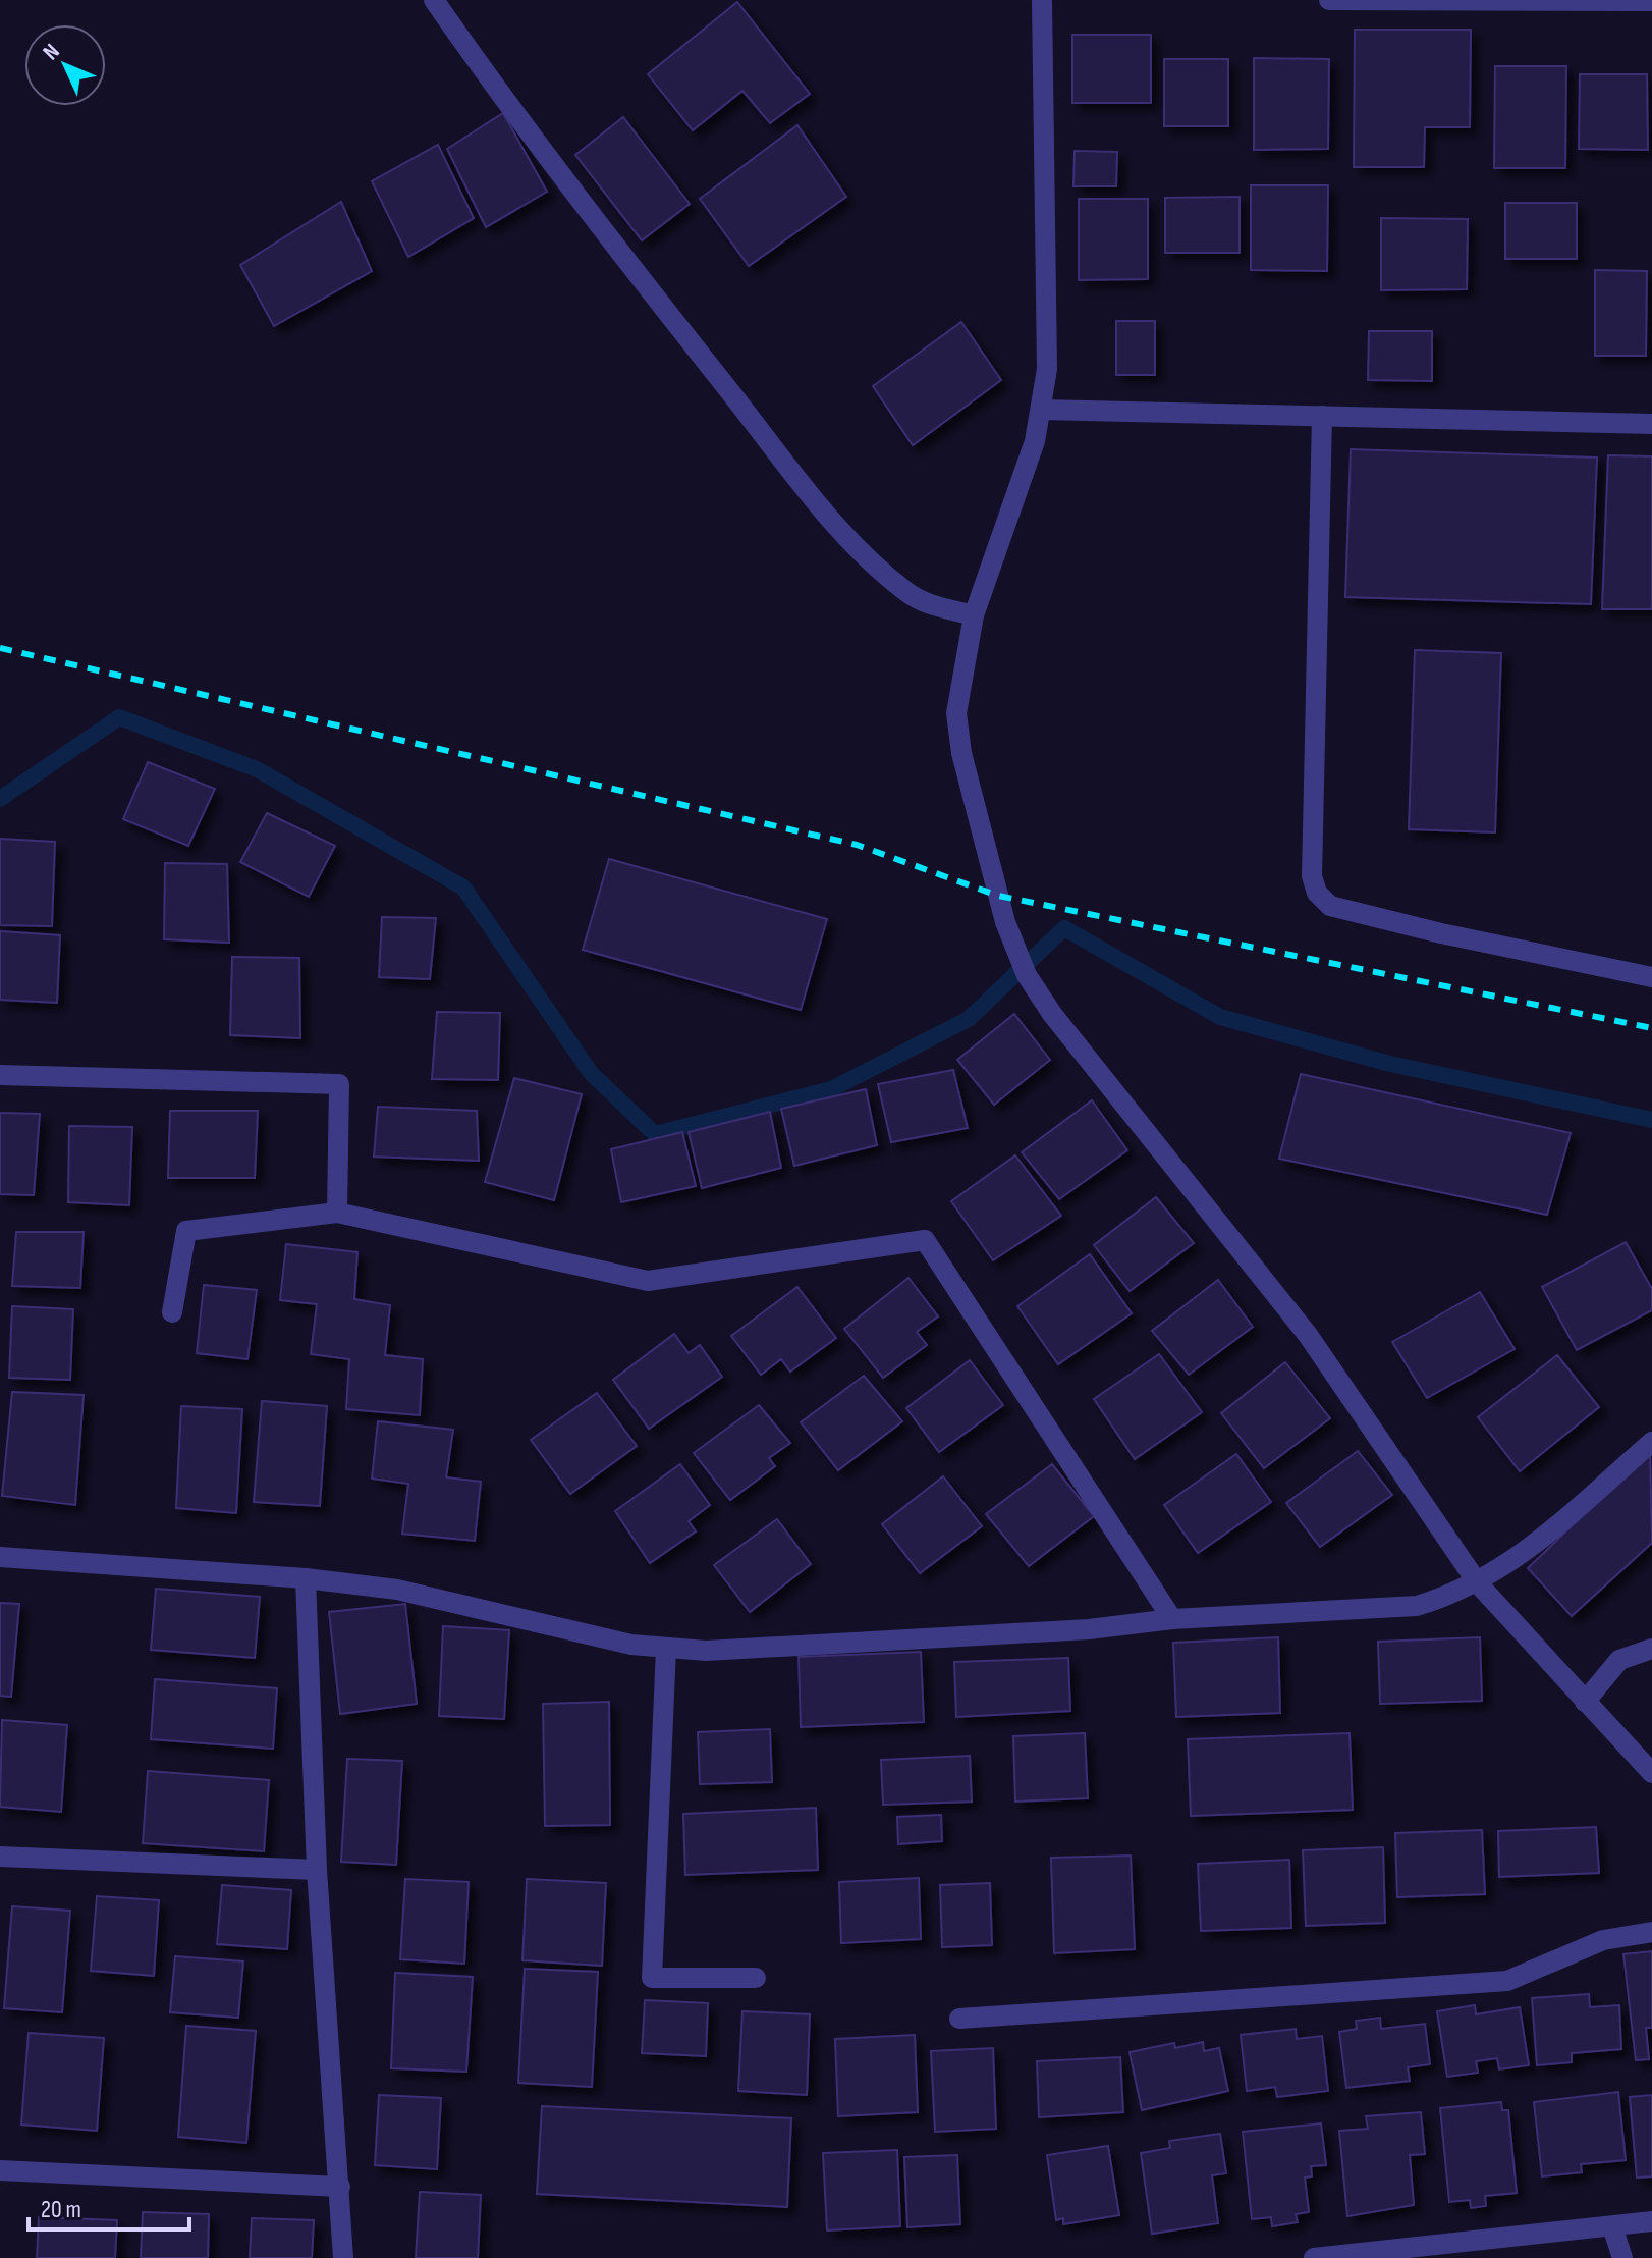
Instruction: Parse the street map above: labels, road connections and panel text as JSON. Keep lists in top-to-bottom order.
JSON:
{
  "scale_bar": "20 m",
  "north": "top left"
}
